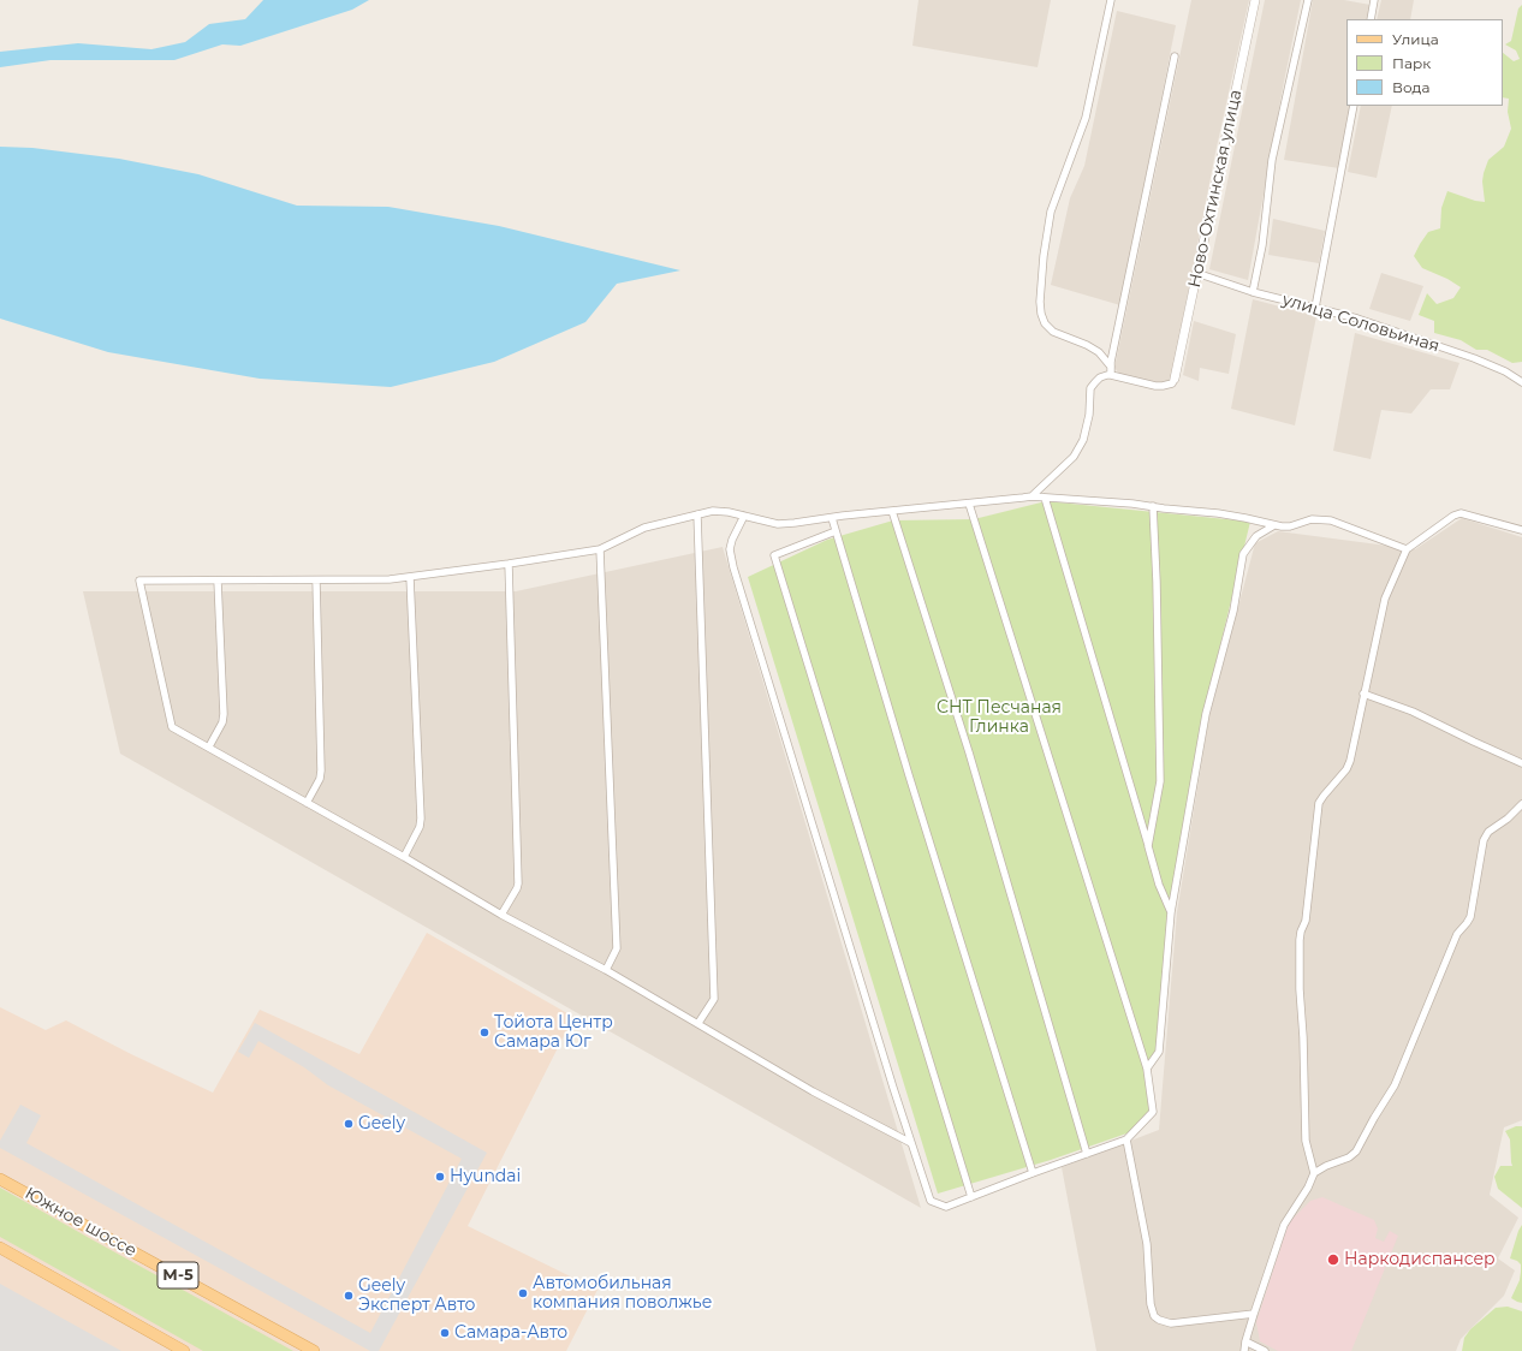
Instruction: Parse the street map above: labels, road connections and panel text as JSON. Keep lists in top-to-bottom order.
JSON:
{
  "streets": {
    "main road": ["Южное шоссе", "М-5"],
    "street": ["Ново-Охтинская улица", "улица Соловьиная"]
  },
  "crossings": [
    ["Ново-Охтинская улица", "улица Соловьиная"]
  ],
  "parks": ["СНТ Песчаная Глинка"],
  "places": [
    "Тойота Центр Самара Юг",
    "Geely",
    "Hyundai",
    "Наркодиспансер",
    "Автомобильная компания поволжье",
    "Geely Эксперт Авто",
    "Самара-Авто"
  ],
  "legend": ["Улица", "Парк", "Вода"]
}
